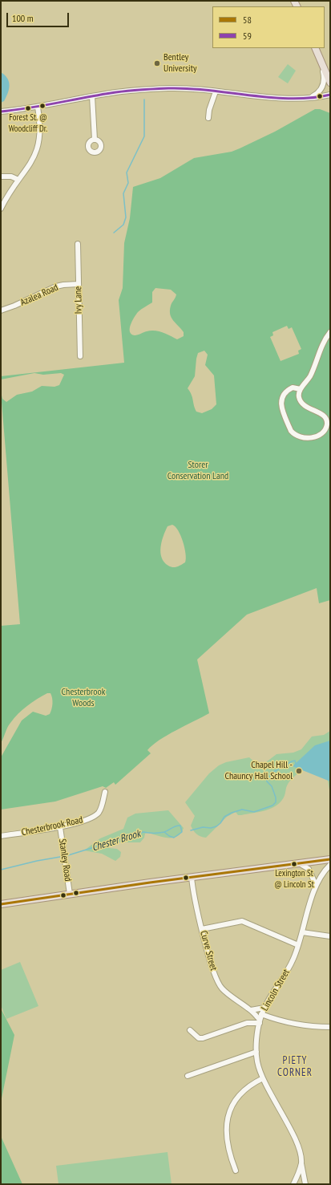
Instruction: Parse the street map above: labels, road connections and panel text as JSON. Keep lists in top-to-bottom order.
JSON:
{
  "streets": {
    "street": [
      "Azalea Road",
      "Ivy Lane",
      "Chesterbrook Road",
      "Stanley Road",
      "Curve Street",
      "Lincoln Street"
    ]
  },
  "crossings": [
    ["Azalea Road", "Ivy Lane"],
    ["Chesterbrook Road", "Stanley Road"],
    ["Curve Street", "Lincoln Street"]
  ],
  "districts": ["PIETY CORNER"],
  "water": ["Chester Brook"],
  "parks": ["Storer Conservation Land", "Chesterbrook Woods"],
  "places": [
    "Bentley University",
    "Forest St. @ Woodcliff Dr.",
    "Chapel Hill - Chauncy Hall School",
    "Lexington St @ Lincoln St"
  ],
  "lines": ["transit line 59", "transit line 58"],
  "legend": ["58", "59"],
  "scale_bar": "100 m"
}
